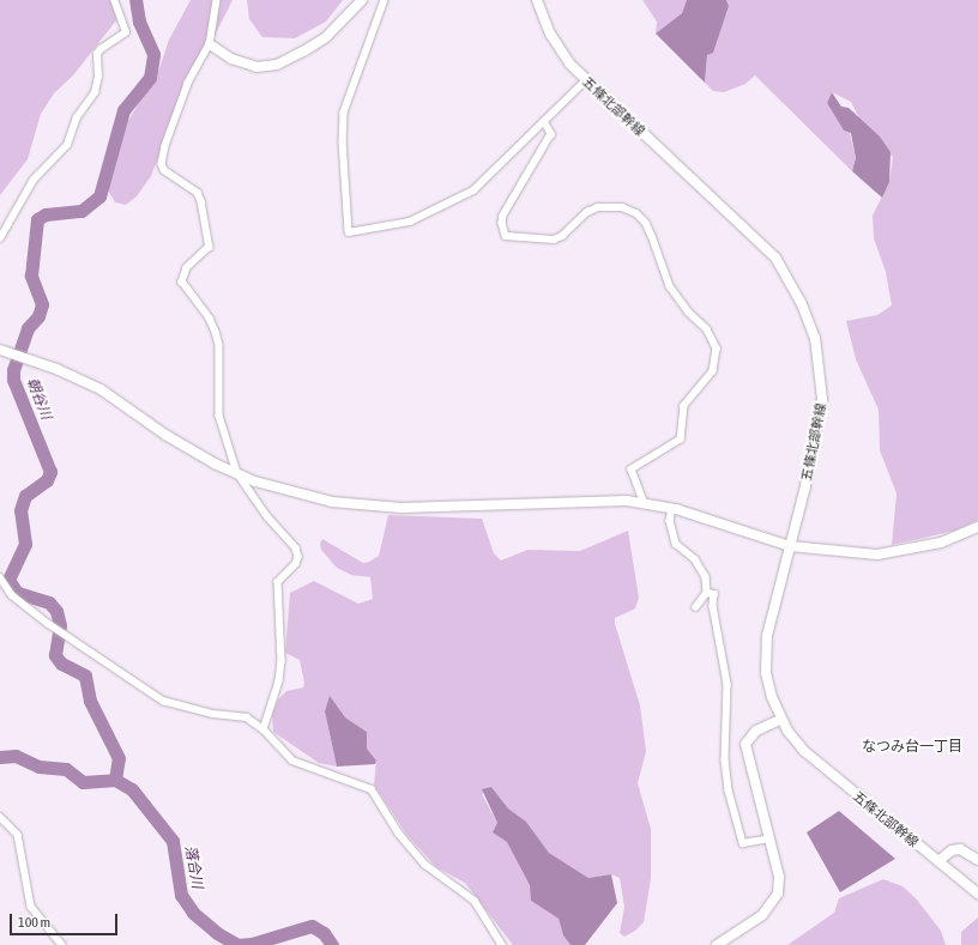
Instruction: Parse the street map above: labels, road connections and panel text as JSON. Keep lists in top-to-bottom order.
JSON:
{
  "streets": {
    "street": ["五條北部幹線"]
  },
  "districts": ["なつみ台一丁目"],
  "water": ["朝谷川", "落合川"],
  "scale_bar": "100 m"
}
